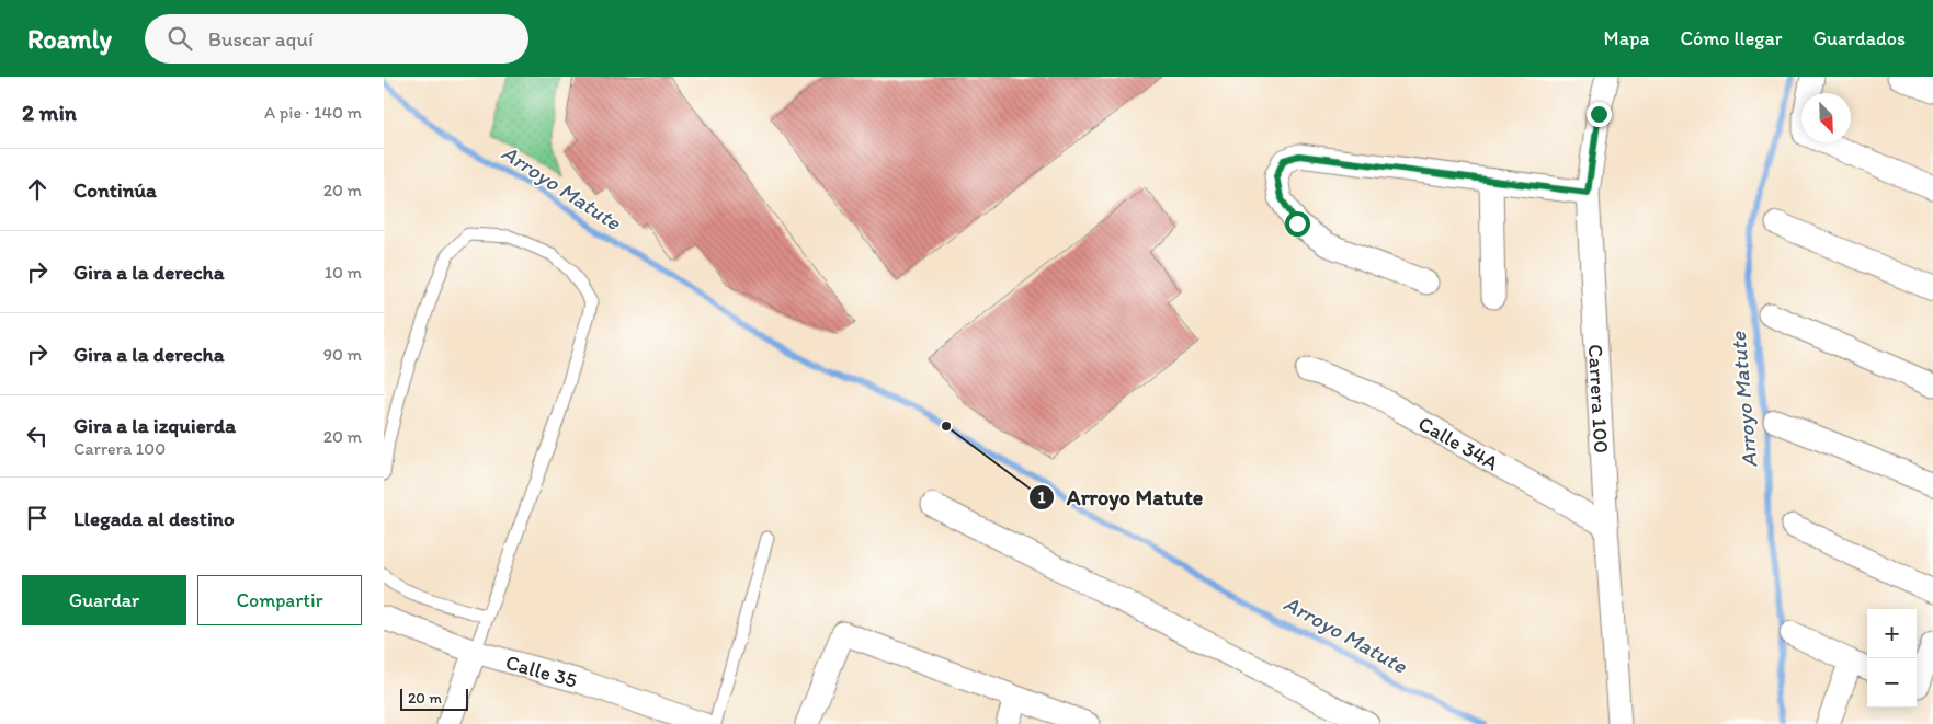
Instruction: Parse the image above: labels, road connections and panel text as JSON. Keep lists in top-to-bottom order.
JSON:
{
  "streets": {
    "street": ["Carrera 100", "Calle 34A", "Calle 35"]
  },
  "crossings": [
    ["Carrera 100", "Calle 34A"]
  ],
  "water": ["Arroyo Matute"],
  "places": ["Arroyo Matute"],
  "scale_bar": "20 m",
  "north": "bottom right",
  "page": {
    "header": "Roamly",
    "search": "Buscar aquí",
    "nav": ["Mapa", "Cómo llegar", "Guardados"],
    "heading": ["2 min", "A pie · 140 m"],
    "list": [
      ["Continúa", "20 m"],
      ["Gira a la derecha", "10 m"],
      ["Gira a la derecha", "90 m"],
      ["Gira a la izquierda", "Carrera 100", "20 m"],
      "Llegada al destino"
    ],
    "buttons": ["Guardar", "Compartir"],
    "map_buttons": ["+", "−"],
    "scale": "20 m"
  }
}
